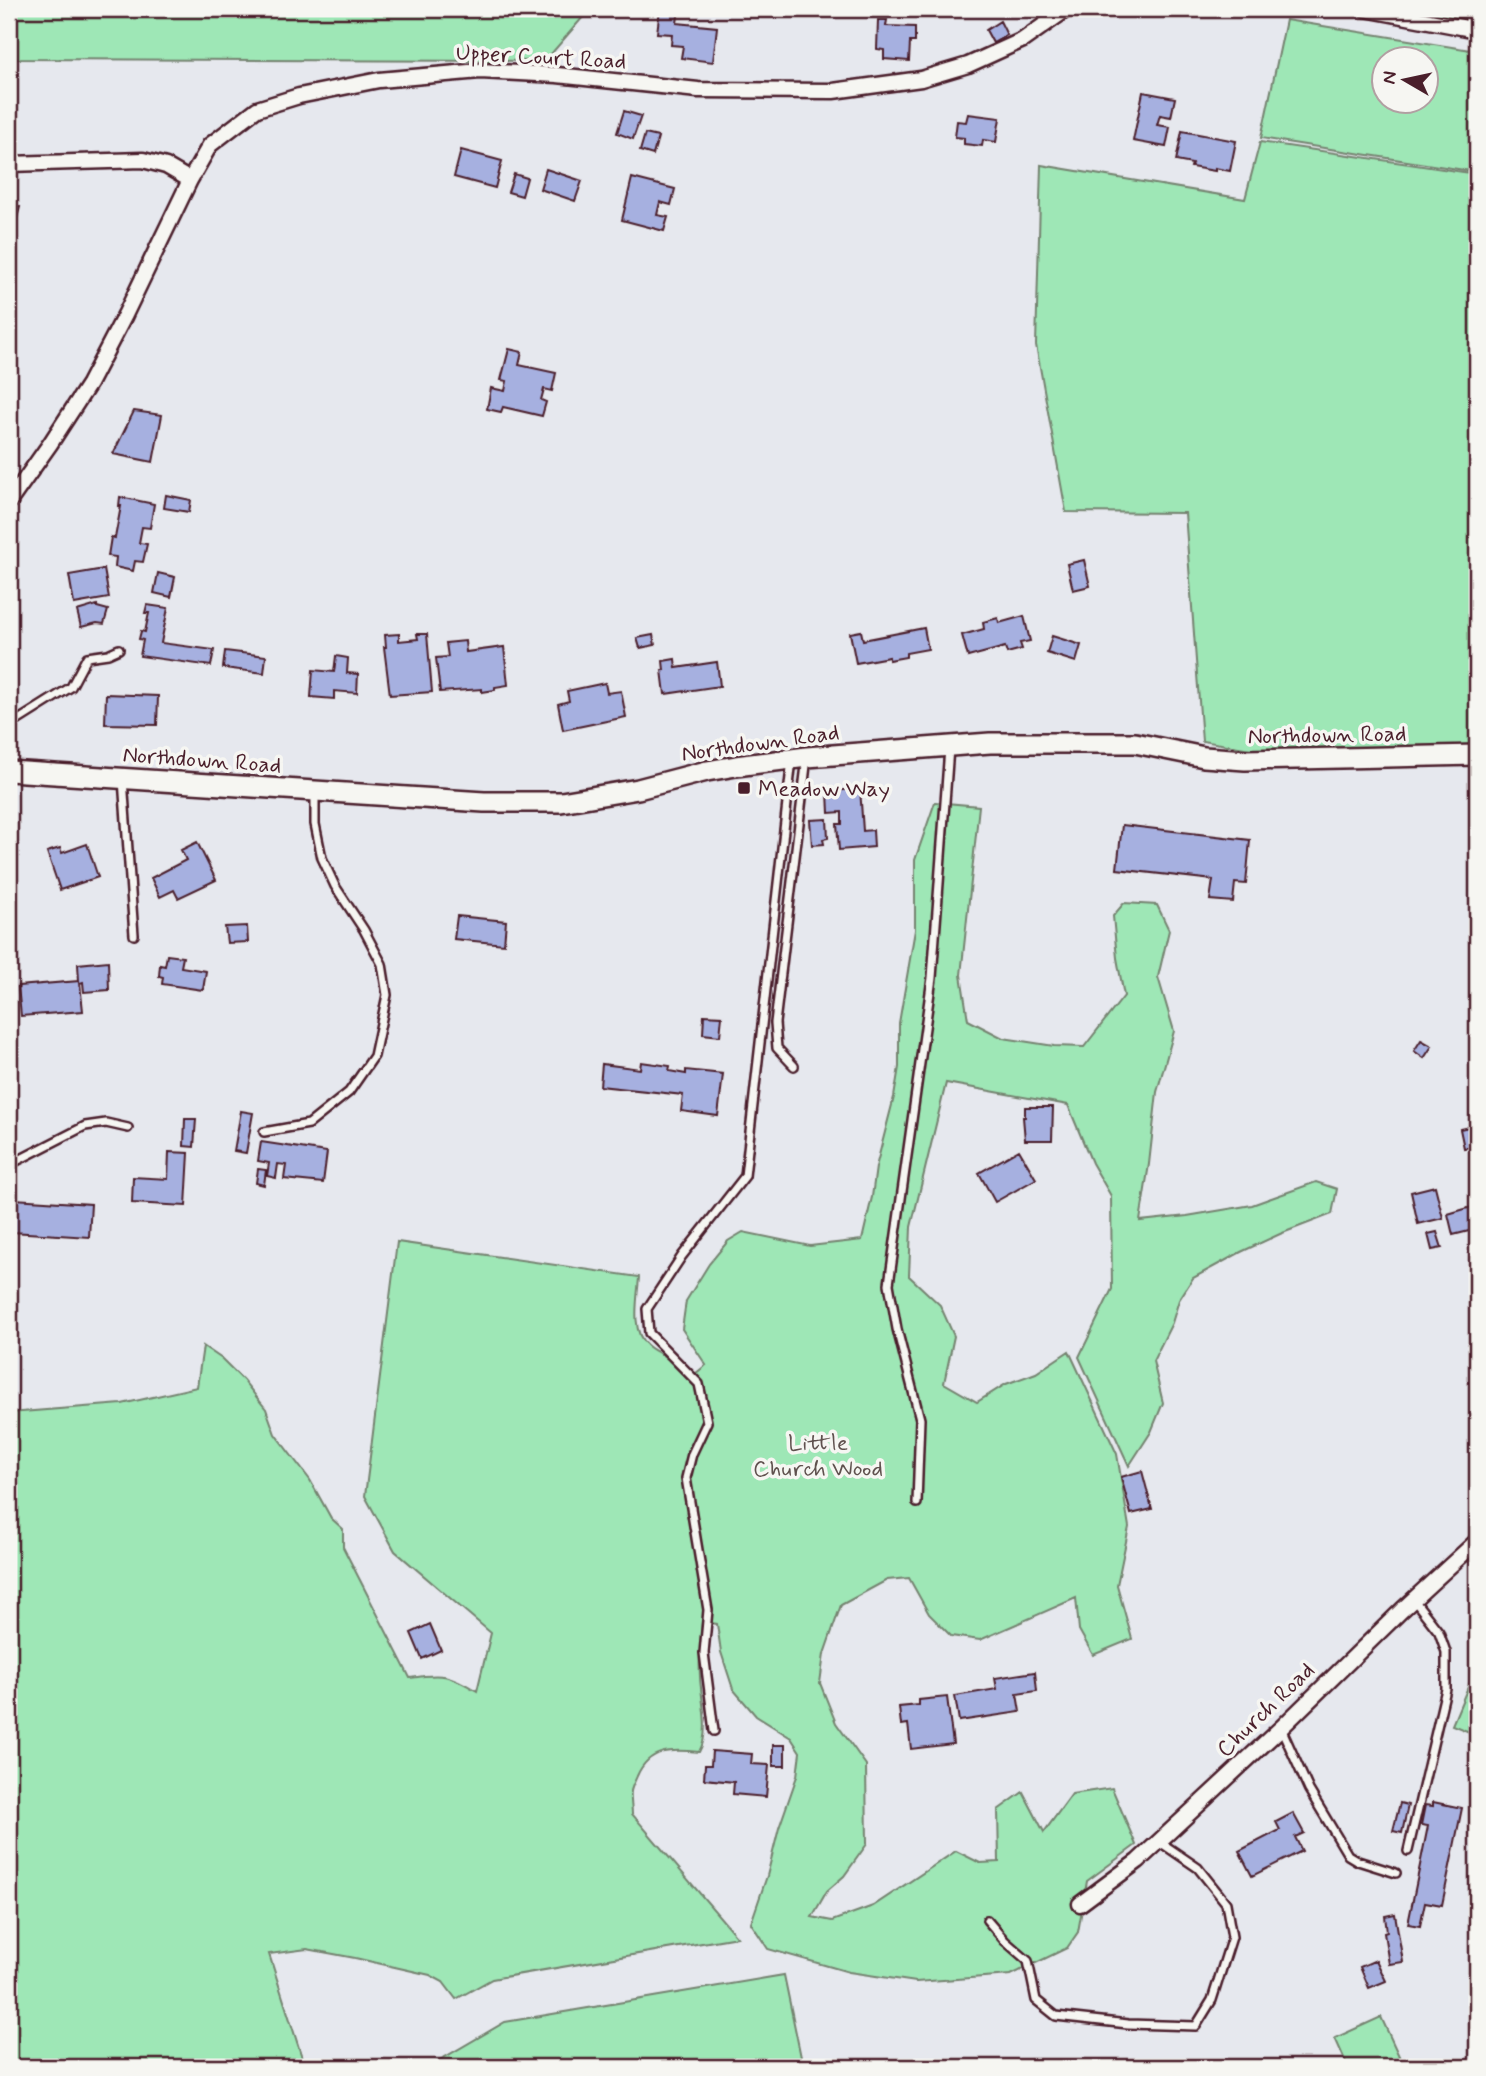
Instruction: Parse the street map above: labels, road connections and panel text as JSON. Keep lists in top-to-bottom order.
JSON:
{
  "streets": {
    "street": ["Upper Court Road", "Northdown Road", "Church Road"]
  },
  "parks": ["Little Church Wood"],
  "places": {
    "transit": ["Meadow Way"]
  },
  "north": "left"
}
